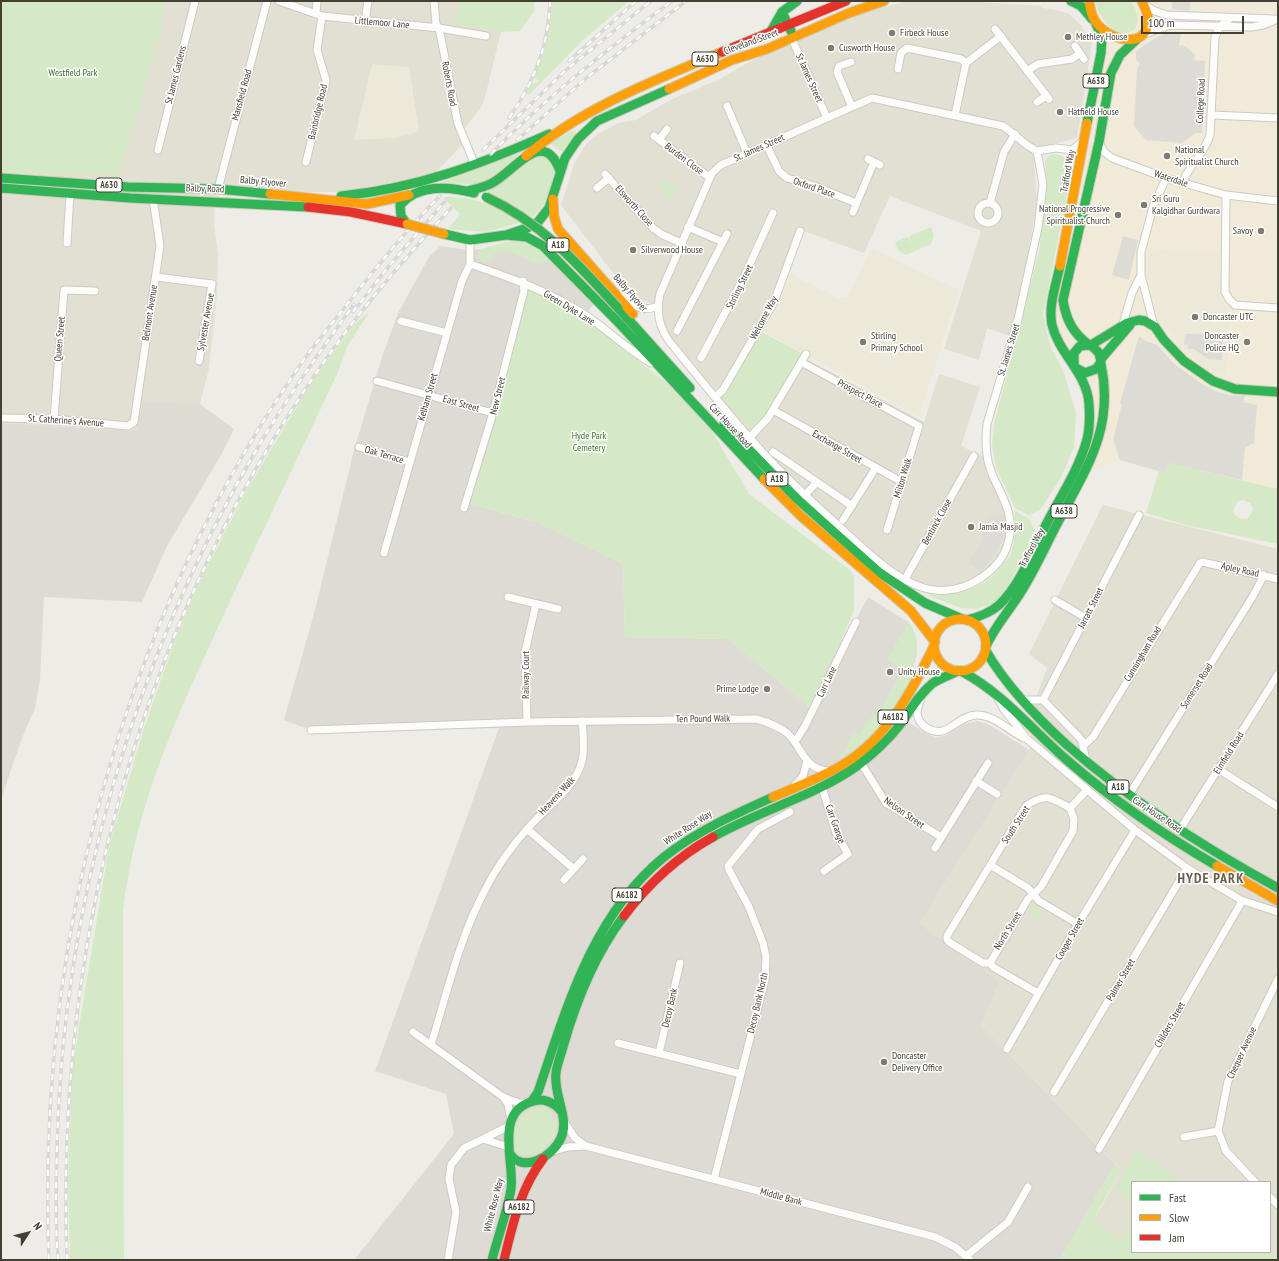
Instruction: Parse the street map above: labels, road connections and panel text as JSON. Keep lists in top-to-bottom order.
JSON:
{
  "streets": {
    "main road": [
      "Cleveland Street",
      "A630",
      "A638",
      "Trafford Way",
      "Balby Flyover",
      "Balby Road",
      "A18",
      "Carr House Road",
      "A6182",
      "White Rose Way"
    ],
    "street": [
      "Littlemoor Lane",
      "St James Gardens",
      "St James Street",
      "Roberts Road",
      "Mansfield Road",
      "College Road",
      "Bainbridge Road",
      "St. James Street",
      "Burden Close",
      "Waterdale",
      "Oxford Place",
      "Elsworth Close",
      "Stirling Street",
      "Green Dyke Lane",
      "Belmont Avenue",
      "Welcome Way",
      "Sylvester Avenue",
      "Queen Street",
      "Prospect Place",
      "New Street",
      "Kelham Street",
      "East Street",
      "St. Catherine's Avenue",
      "Exchange Street",
      "Oak Terrace",
      "Milton Walk",
      "Bentinck Close",
      "Apley Road",
      "Jarratt Street",
      "Cunningham Road",
      "Railway Court",
      "Carr Lane",
      "Somerset Road",
      "Ten Pound Walk",
      "Elmfield Road",
      "Heavens Walk",
      "Nelson Street",
      "Carr Grange",
      "South Street",
      "North Street",
      "Cooper Street",
      "Palmer Street",
      "Decoy Bank North",
      "Decoy Bank",
      "Childers Street",
      "Chequer Avenue",
      "Middle Bank"
    ]
  },
  "crossings": [
    ["Littlemoor Lane", "Roberts Road"],
    ["Littlemoor Lane", "Bainbridge Road"],
    ["Cleveland Street", "St James Street"],
    ["Cleveland Street", "Roberts Road"],
    ["Cleveland Street", "Balby Flyover"],
    ["A630", "Balby Road"],
    ["A630", "Belmont Avenue"],
    ["St James Street", "St. James Street"],
    ["A638", "Trafford Way"],
    ["Roberts Road", "Balby Flyover"],
    ["Mansfield Road", "Balby Flyover"],
    ["Mansfield Road", "Balby Road"],
    ["College Road", "Waterdale"],
    ["St. James Street", "Burden Close"],
    ["St. James Street", "Oxford Place"],
    ["St. James Street", "Elsworth Close"],
    ["St. James Street", "Welcome Way"],
    ["St. James Street", "Bentinck Close"],
    ["Trafford Way", "Waterdale"],
    ["Trafford Way", "Carr House Road"],
    ["Trafford Way", "White Rose Way"],
    ["Balby Flyover", "Balby Road"],
    ["Balby Flyover", "Kelham Street"],
    ["Balby Flyover", "Carr House Road"],
    ["Balby Road", "Belmont Avenue"],
    ["Green Dyke Lane", "New Street"],
    ["Green Dyke Lane", "Kelham Street"],
    ["Green Dyke Lane", "Carr House Road"],
    ["Belmont Avenue", "Sylvester Avenue"],
    ["Belmont Avenue", "St. Catherine's Avenue"],
    ["Queen Street", "St. Catherine's Avenue"],
    ["Prospect Place", "Milton Walk"],
    ["New Street", "East Street"],
    ["Kelham Street", "East Street"],
    ["Kelham Street", "Oak Terrace"],
    ["Carr House Road", "Somerset Road"],
    ["Carr House Road", "Elmfield Road"],
    ["Carr House Road", "White Rose Way"],
    ["Exchange Street", "Milton Walk"],
    ["Apley Road", "Cunningham Road"],
    ["Apley Road", "Somerset Road"],
    ["Carr Lane", "Ten Pound Walk"],
    ["Ten Pound Walk", "Heavens Walk"],
    ["Ten Pound Walk", "White Rose Way"],
    ["Nelson Street", "White Rose Way"],
    ["Carr Grange", "White Rose Way"],
    ["South Street", "North Street"],
    ["White Rose Way", "Middle Bank"],
    ["Decoy Bank North", "Middle Bank"]
  ],
  "districts": ["HYDE PARK"],
  "parks": ["Westfield Park", "Hyde Park Cemetery"],
  "places": [
    "Firbeck House",
    "Methley House",
    "Cusworth House",
    "Hatfield House",
    "National Spiritualist Church",
    "Sri Guru Kalgidhar Gurdwara",
    "National Progressive Spiritualist Church",
    "Savoy",
    "Silverwood House",
    "Doncaster UTC",
    "Stirling Primary School",
    "Doncaster Police HQ",
    "Jamia Masjid",
    "Unity House",
    "Prime Lodge",
    "Doncaster Delivery Office"
  ],
  "legend": ["Fast", "Slow", "Jam"],
  "scale_bar": "100 m",
  "north": "top right"
}
